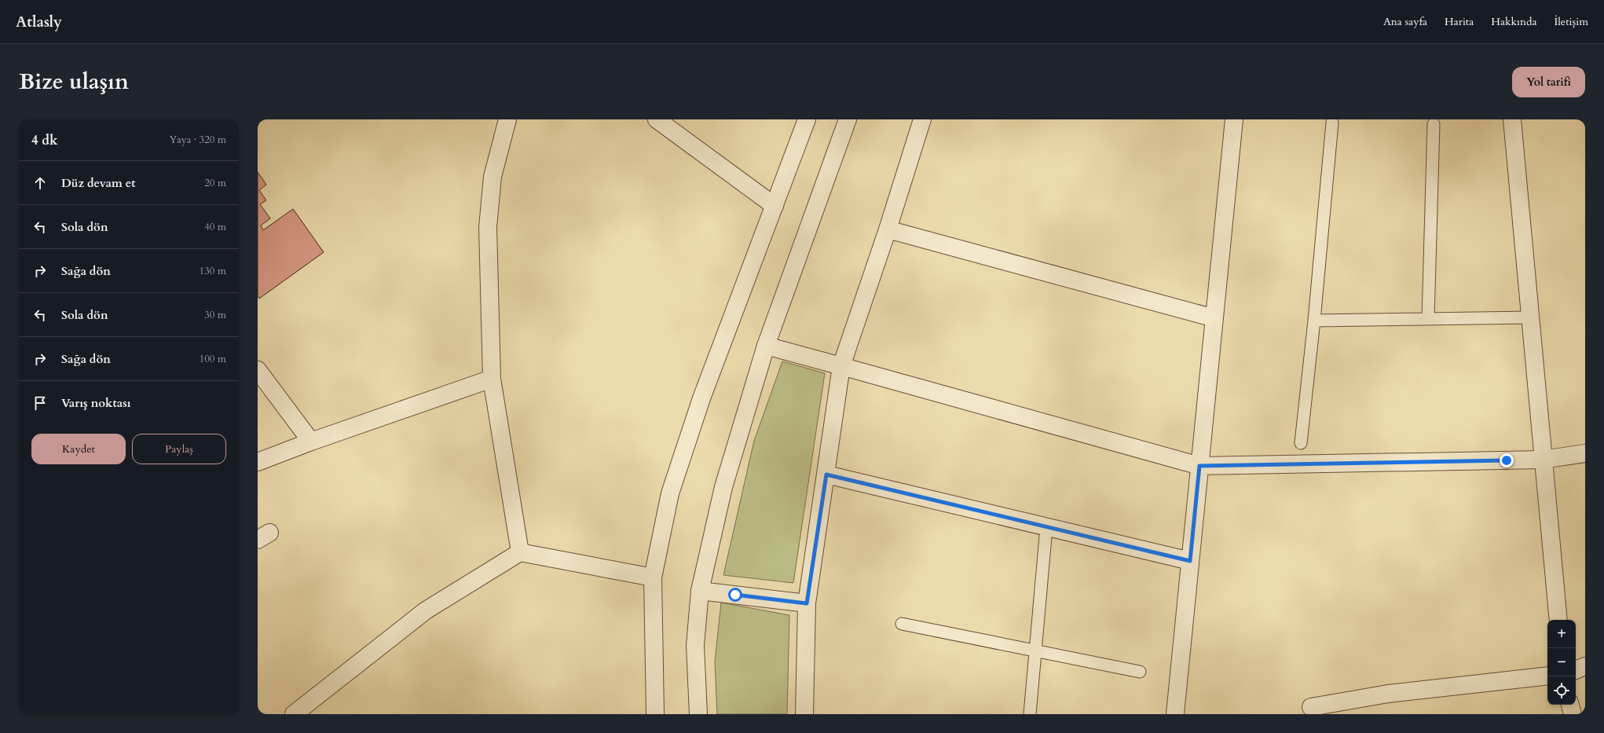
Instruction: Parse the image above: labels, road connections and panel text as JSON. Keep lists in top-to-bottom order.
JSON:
{
  "page": {
    "header": "Atlasly",
    "nav": [
      "Ana sayfa",
      "Harita",
      "Hakkında",
      "İletişim"
    ],
    "title": "Bize ulaşın",
    "buttons": [
      "Yol tarifi",
      ["Kaydet", "Paylaş"]
    ],
    "heading": ["4 dk", "Yaya · 320 m"],
    "list": [
      ["Düz devam et", "20 m"],
      ["Sola dön", "40 m"],
      ["Sağa dön", "130 m"],
      ["Sola dön", "30 m"],
      ["Sağa dön", "100 m"],
      "Varış noktası"
    ],
    "map_buttons": ["+", "−"]
  }
}
